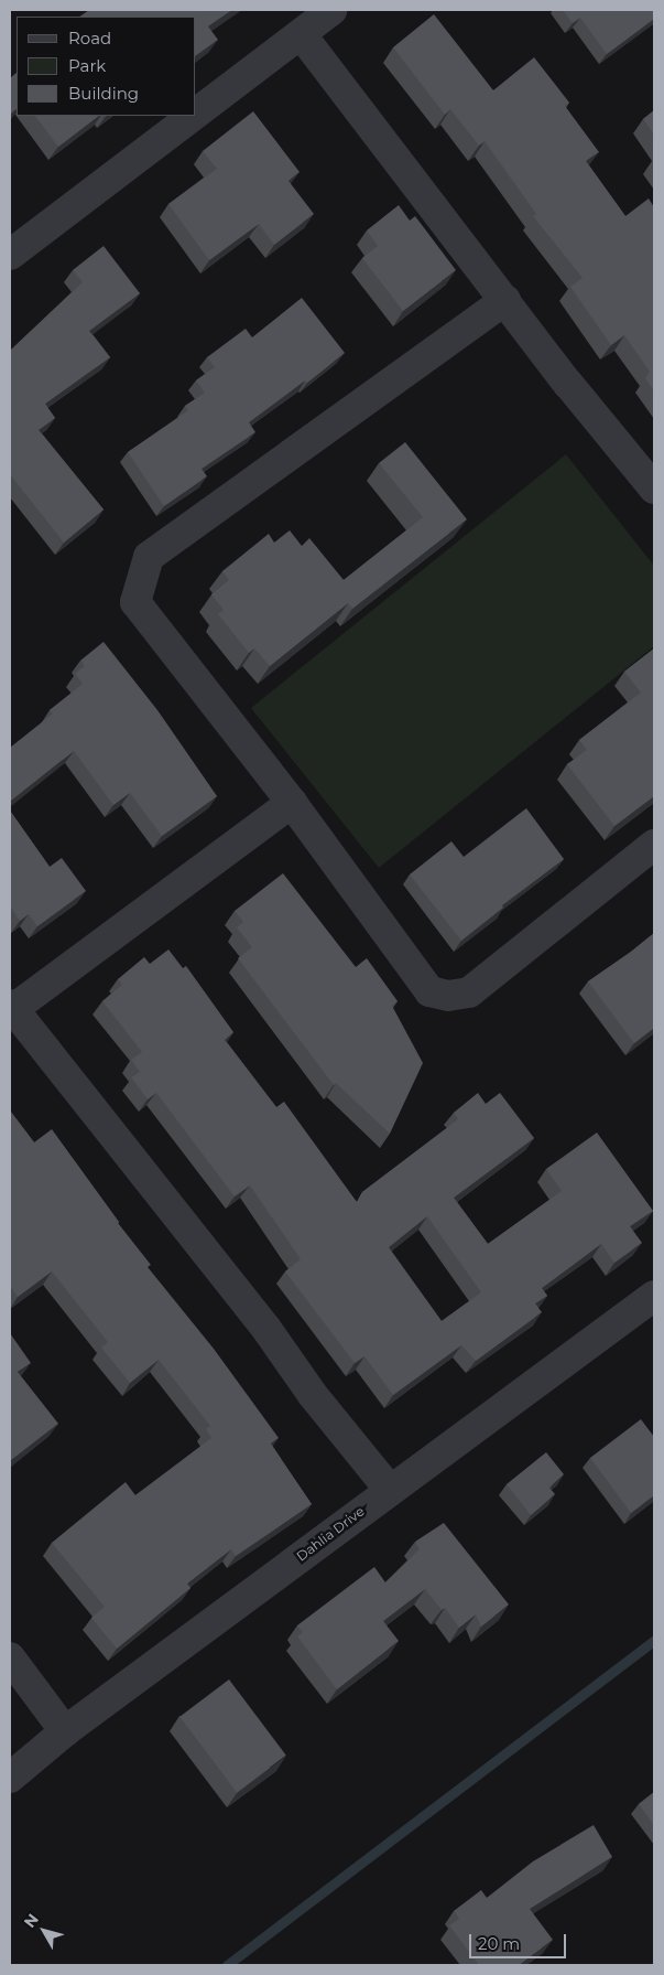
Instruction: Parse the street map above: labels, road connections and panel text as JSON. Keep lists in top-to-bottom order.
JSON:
{
  "streets": {
    "street": ["Dahlia Drive"]
  },
  "legend": ["Road", "Park", "Building"],
  "scale_bar": "20 m",
  "north": "top left"
}
